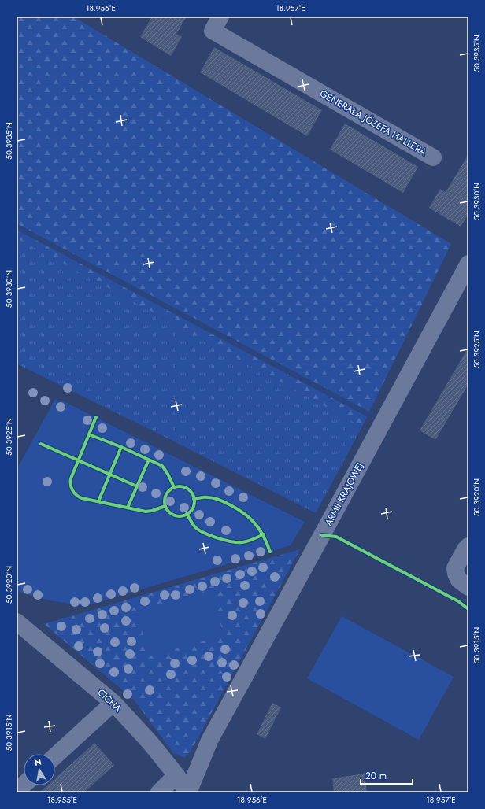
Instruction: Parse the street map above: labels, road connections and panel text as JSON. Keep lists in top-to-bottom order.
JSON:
{
  "streets": {
    "street": ["GENERAŁA JÓZEFA HALLERA", "ARMII KRAJOWEJ", "CICHA"]
  },
  "crossings": [
    ["ARMII KRAJOWEJ", "CICHA"]
  ],
  "scale_bar": "20 m",
  "north": "top",
  "coordinates": [
    "18.956°E",
    "18.957°E",
    "50.3935°N",
    "50.3930°N",
    "50.3925°N",
    "50.3920°N",
    "50.3915°N",
    "18.955°E"
  ]
}
